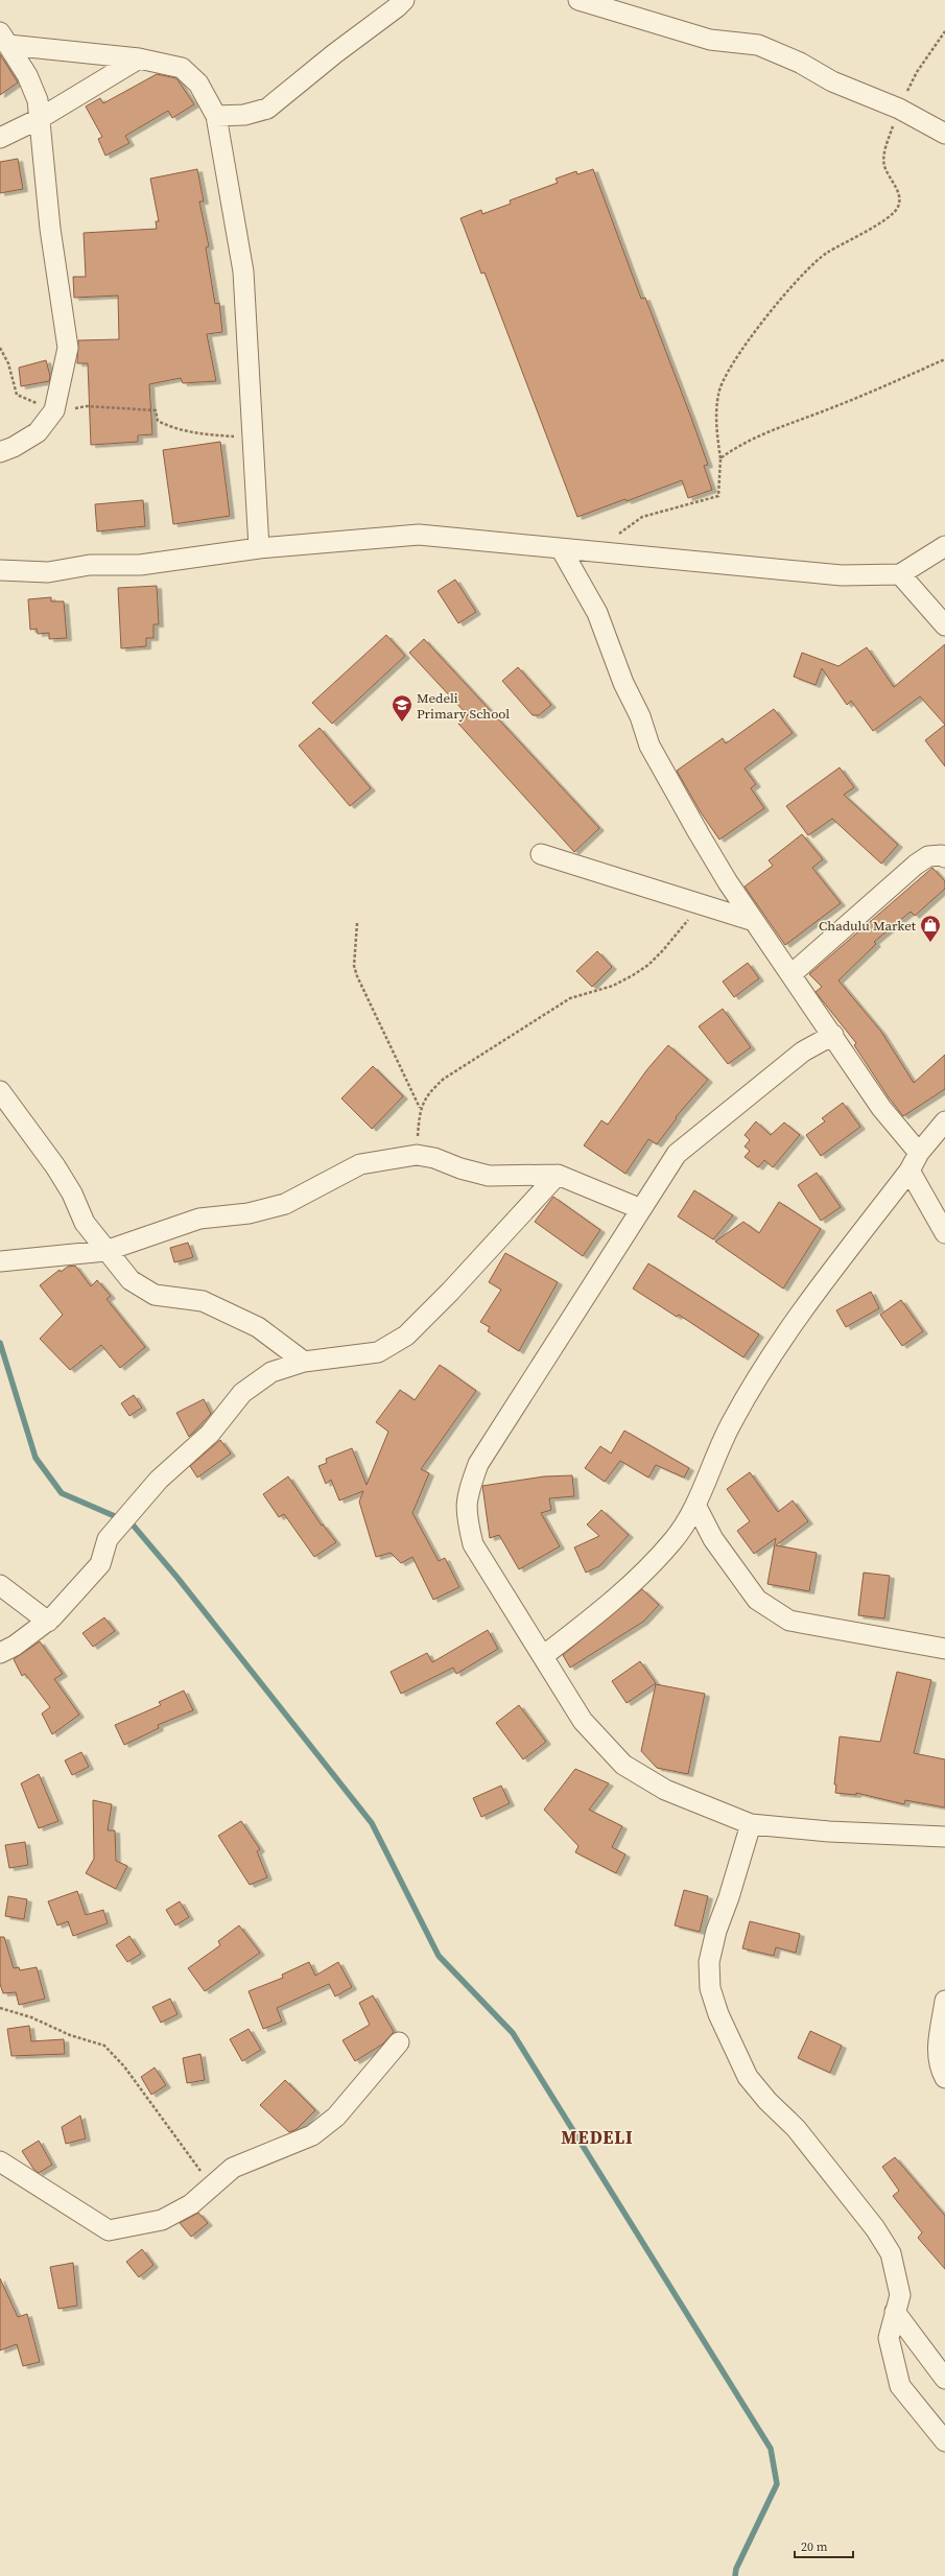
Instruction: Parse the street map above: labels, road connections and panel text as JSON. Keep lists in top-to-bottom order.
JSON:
{
  "districts": ["MEDELI"],
  "places": {
    "school or university": ["Medeli Primary School"],
    "shop": ["Chadulu Market"]
  },
  "scale_bar": "20 m"
}
